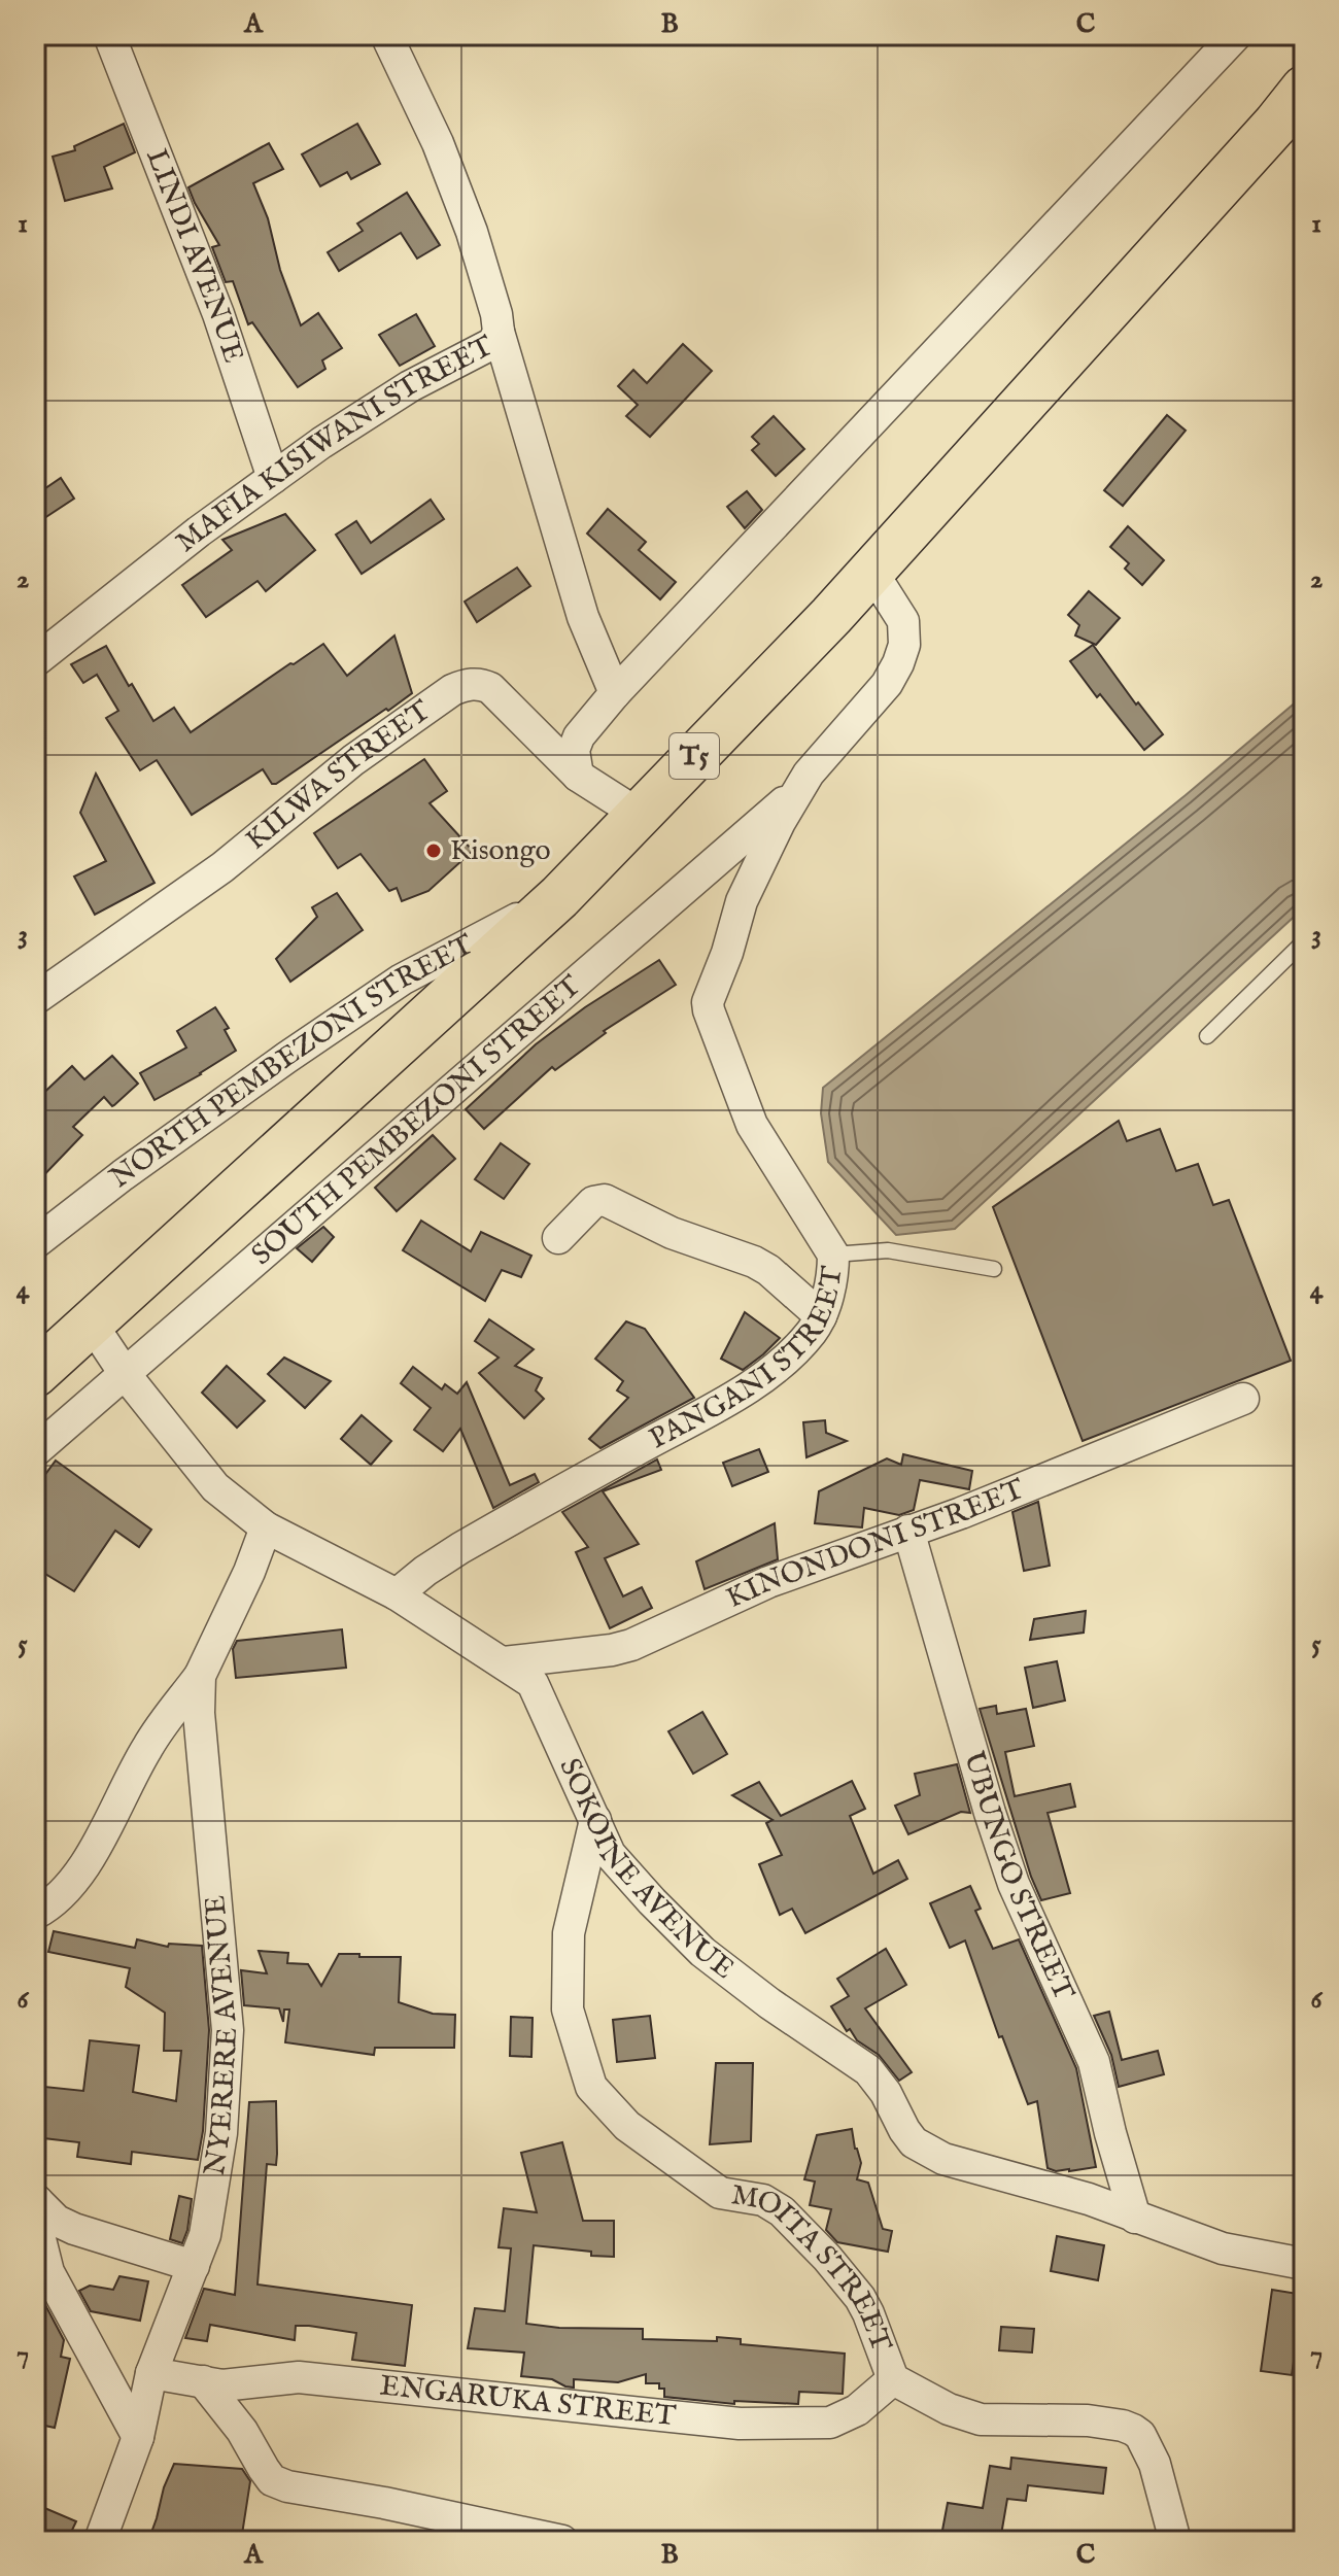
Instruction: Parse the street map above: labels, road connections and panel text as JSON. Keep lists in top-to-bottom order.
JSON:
{
  "streets": {
    "highway": ["T5"],
    "street": [
      "LINDI AVENUE",
      "MAFIA KISIWANI STREET",
      "KILWA STREET",
      "NORTH PEMBEZONI STREET",
      "SOUTH PEMBEZONI STREET",
      "PANGANI STREET",
      "KINONDONI STREET",
      "SOKOINE AVENUE",
      "UBUNGO STREET",
      "NYERERE AVENUE",
      "MOITA STREET",
      "ENGARUKA STREET"
    ]
  },
  "crossings": [
    ["LINDI AVENUE", "MAFIA KISIWANI STREET"],
    ["T5", "KILWA STREET"],
    ["T5", "NORTH PEMBEZONI STREET"],
    ["T5", "PANGANI STREET"],
    ["T5", "SOKOINE AVENUE"],
    ["SOUTH PEMBEZONI STREET", "PANGANI STREET"],
    ["SOUTH PEMBEZONI STREET", "SOKOINE AVENUE"],
    ["PANGANI STREET", "SOKOINE AVENUE"],
    ["KINONDONI STREET", "SOKOINE AVENUE"],
    ["KINONDONI STREET", "UBUNGO STREET"],
    ["SOKOINE AVENUE", "UBUNGO STREET"],
    ["SOKOINE AVENUE", "NYERERE AVENUE"],
    ["SOKOINE AVENUE", "MOITA STREET"],
    ["NYERERE AVENUE", "ENGARUKA STREET"],
    ["MOITA STREET", "ENGARUKA STREET"]
  ],
  "places": ["Kisongo"],
  "grid": {
    "columns": ["A", "B", "C"],
    "rows": [
      "1",
      "2",
      "3",
      "4",
      "5",
      "6",
      "7"
    ]
  }
}
